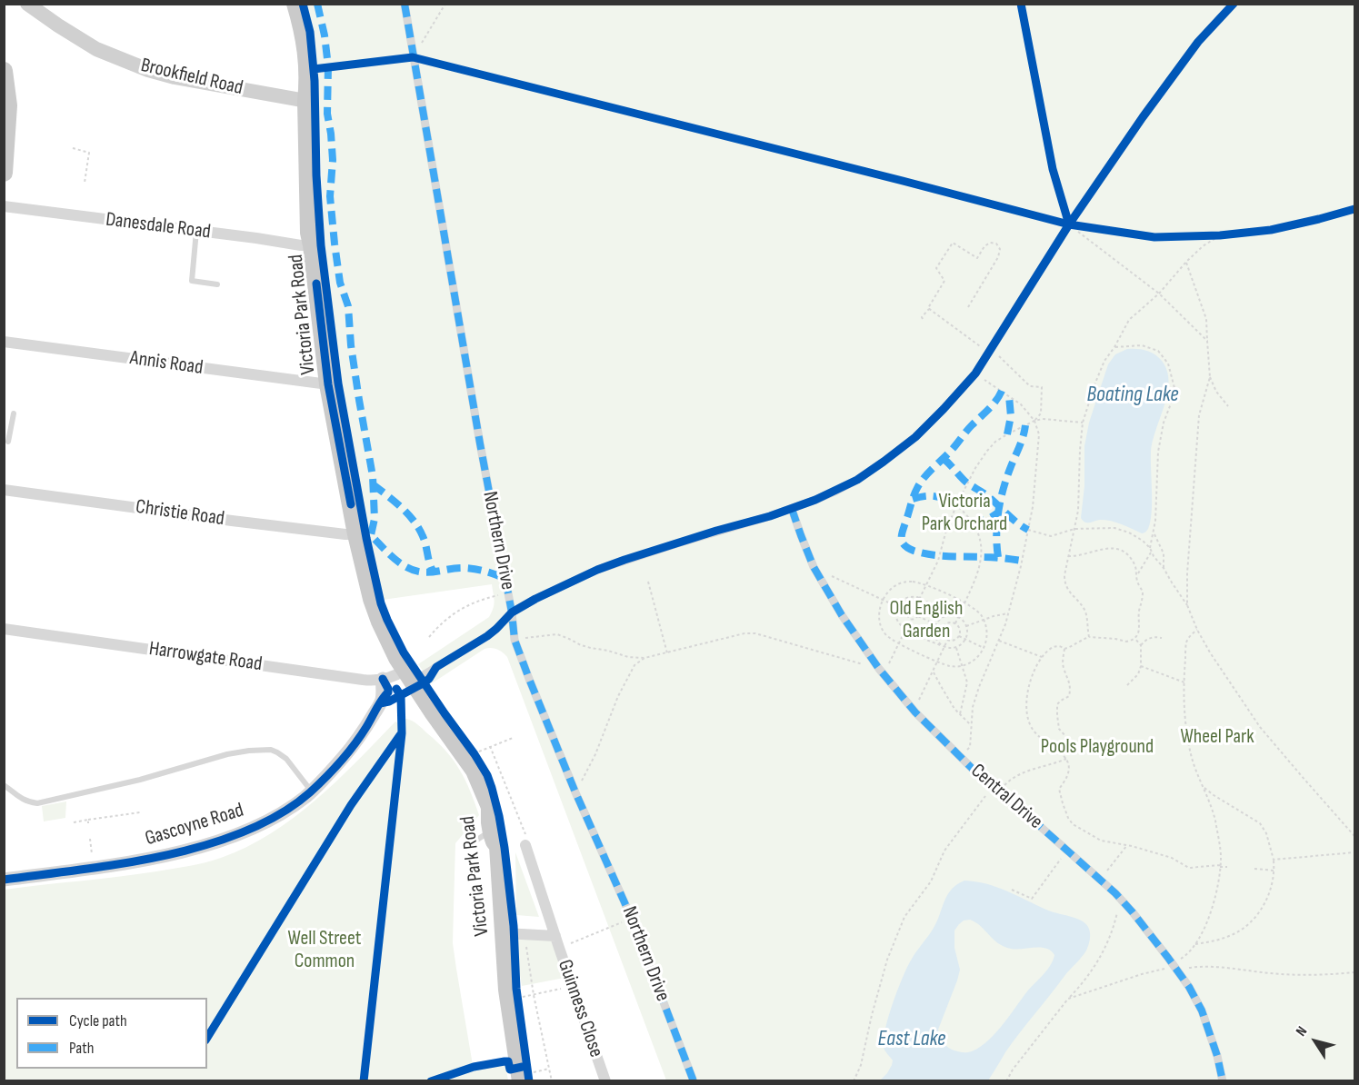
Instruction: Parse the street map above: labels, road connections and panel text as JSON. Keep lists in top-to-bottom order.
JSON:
{
  "streets": {
    "main road": ["Brookfield Road", "Victoria Park Road"],
    "street": [
      "Danesdale Road",
      "Annis Road",
      "Christie Road",
      "Northern Drive",
      "Harrowgate Road",
      "Central Drive",
      "Gascoyne Road",
      "Guinness Close"
    ]
  },
  "crossings": [
    ["Brookfield Road", "Victoria Park Road"],
    ["Danesdale Road", "Victoria Park Road"],
    ["Victoria Park Road", "Annis Road"],
    ["Victoria Park Road", "Christie Road"],
    ["Victoria Park Road", "Harrowgate Road"],
    ["Victoria Park Road", "Guinness Close"],
    ["Harrowgate Road", "Gascoyne Road"]
  ],
  "water": ["Boating Lake", "East Lake"],
  "parks": [
    "Victoria Park Orchard",
    "Old English Garden",
    "Wheel Park",
    "Pools Playground",
    "Well Street Common"
  ],
  "legend": ["Cycle path", "Path"],
  "north": "top left"
}
